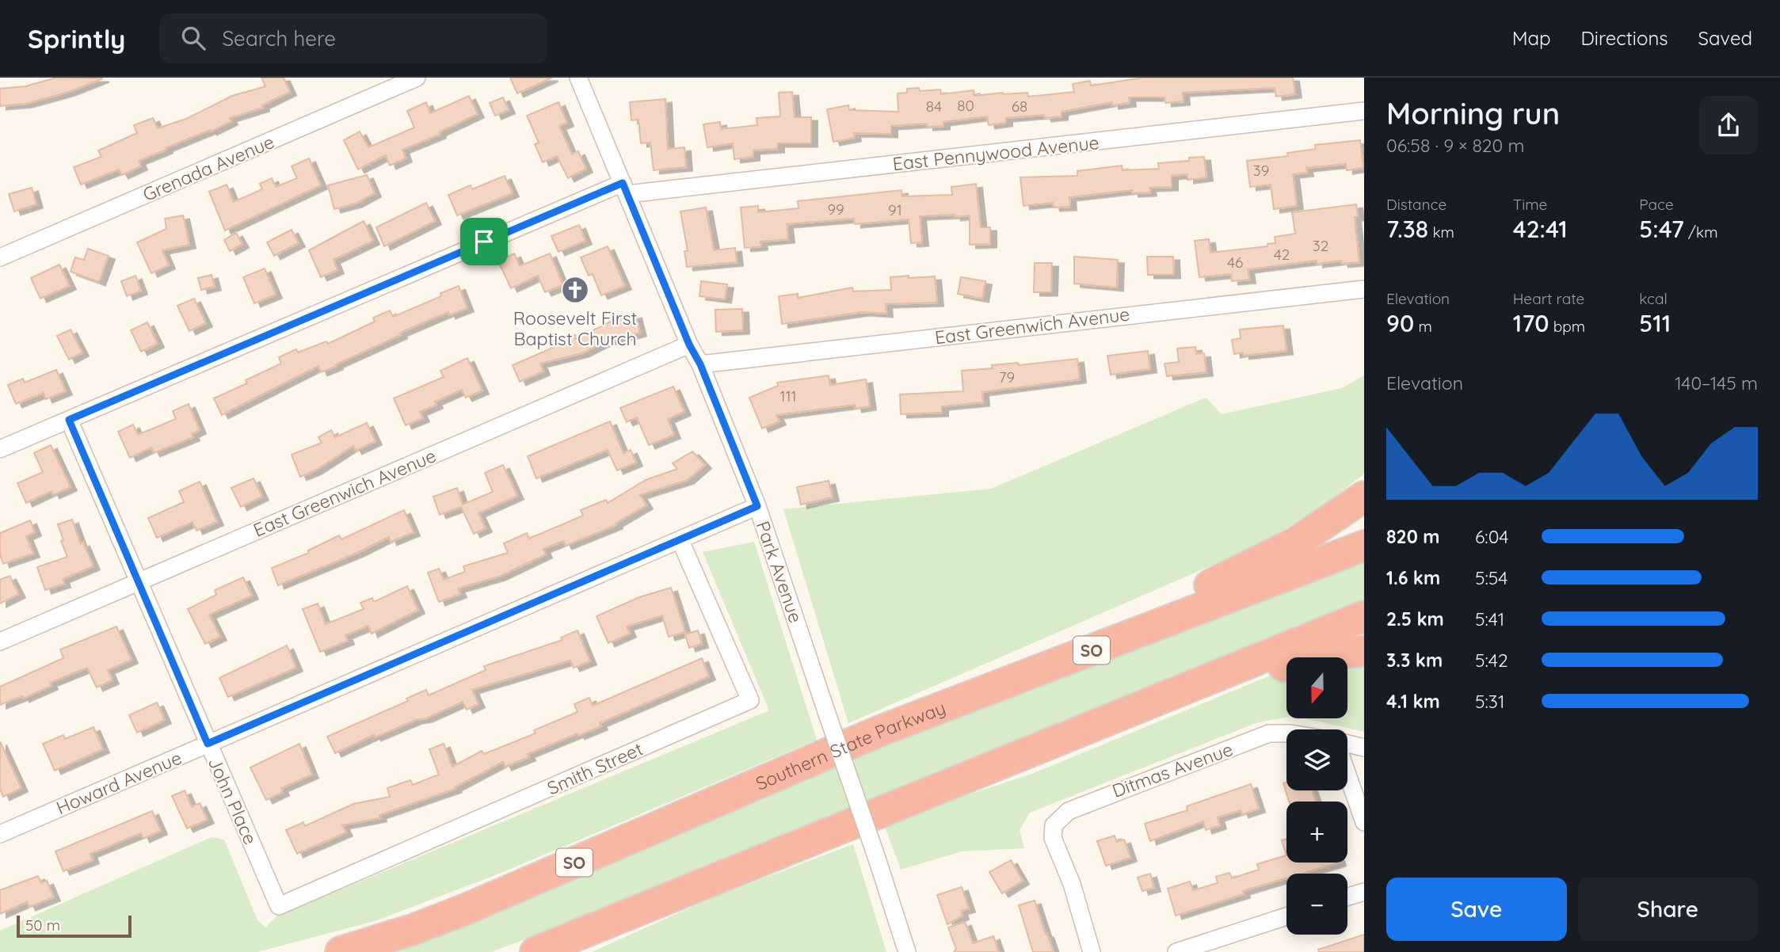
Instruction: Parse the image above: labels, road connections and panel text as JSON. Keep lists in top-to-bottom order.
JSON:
{
  "streets": {
    "highway": ["SO", "Southern State Parkway"],
    "street": [
      "East Pennywood Avenue",
      "Grenada Avenue",
      "East Greenwich Avenue",
      "Park Avenue",
      "Smith Street",
      "Ditmas Avenue",
      "Howard Avenue",
      "John Place"
    ]
  },
  "crossings": [
    ["East Pennywood Avenue", "Park Avenue"],
    ["East Pennywood Avenue", "John Place"],
    ["East Greenwich Avenue", "Park Avenue"],
    ["East Greenwich Avenue", "John Place"],
    ["Park Avenue", "Howard Avenue"],
    ["Smith Street", "Howard Avenue"],
    ["Smith Street", "John Place"],
    ["Howard Avenue", "John Place"]
  ],
  "places": {
    "church": ["Roosevelt First Baptist Church"]
  },
  "house_numbers": [
    "80",
    "84",
    "68",
    "39",
    "99",
    "91",
    "32",
    "42",
    "46",
    "79",
    "111"
  ],
  "scale_bar": "50 m",
  "north": "bottom",
  "page": {
    "header": "Sprintly",
    "search": "Search here",
    "nav": ["Map", "Directions", "Saved"],
    "heading": ["Morning run", "06:58 · 9 × 820 m"],
    "stats": [
      ["Distance", "7.38 km"],
      ["Time", "42:41"],
      ["Pace", "5:47 /km"],
      ["Elevation", "90 m"],
      ["Heart rate", "170 bpm"],
      ["kcal", "511"]
    ],
    "chart": ["Elevation", "140–145 m"],
    "list": [
      {
        "name": "820 m",
        "note": "6:04"
      },
      {
        "name": "1.6 km",
        "note": "5:54"
      },
      {
        "name": "2.5 km",
        "note": "5:41"
      },
      {
        "name": "3.3 km",
        "note": "5:42"
      },
      {
        "name": "4.1 km",
        "note": "5:31"
      }
    ],
    "map_buttons": ["+", "−"],
    "buttons": ["Save", "Share"],
    "scale": "50 m"
  }
}
